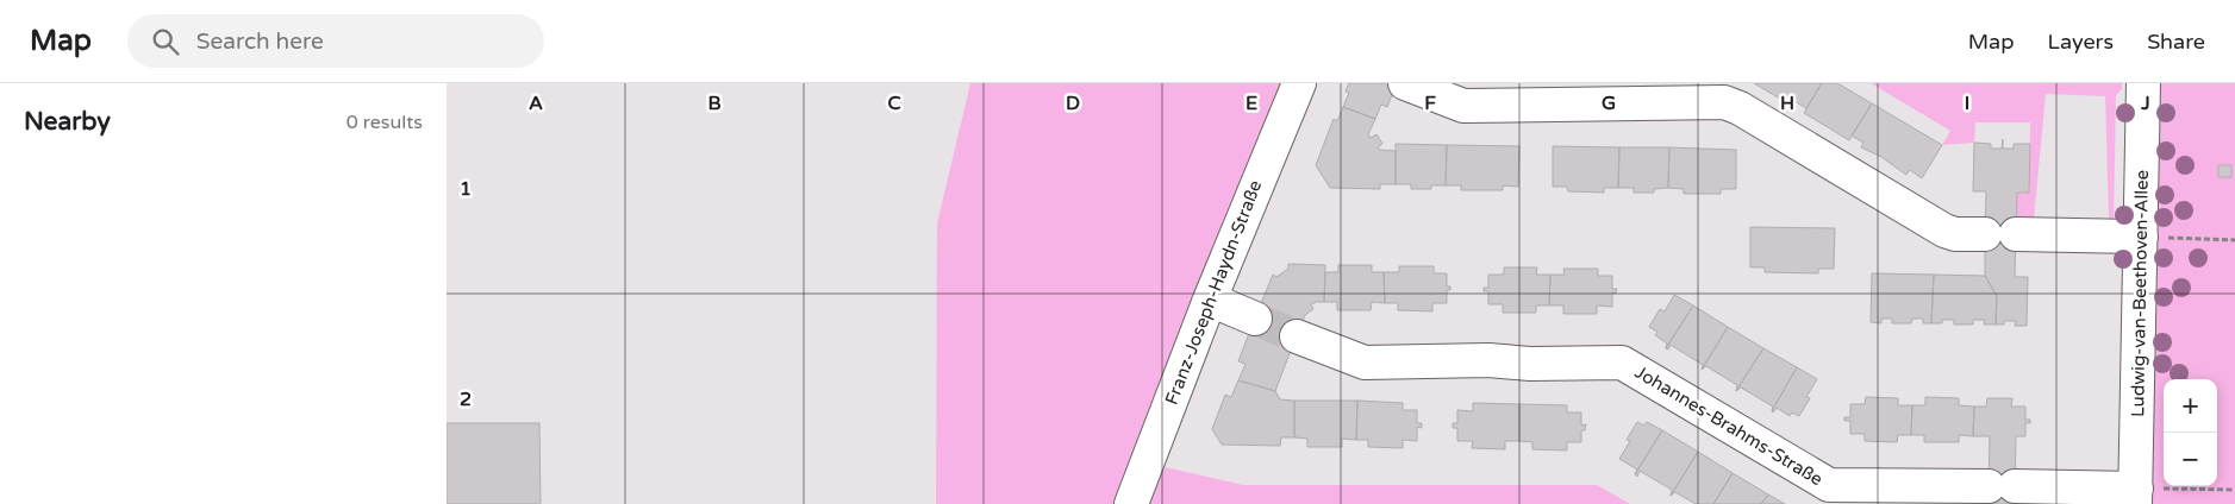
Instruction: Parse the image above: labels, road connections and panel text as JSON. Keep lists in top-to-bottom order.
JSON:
{
  "streets": {
    "street": ["Franz-Joseph-Haydn-Straße", "Ludwig-van-Beethoven-Allee", "Johannes-Brahms-Straße"]
  },
  "crossings": [
    ["Ludwig-van-Beethoven-Allee", "Johannes-Brahms-Straße"]
  ],
  "page": {
    "header": "Map",
    "search": "Search here",
    "nav": ["Map", "Layers", "Share"],
    "heading": ["Nearby", "0 results"],
    "map_buttons": ["+", "−"]
  },
  "grid": {
    "columns": [
      "A",
      "B",
      "C",
      "D",
      "E",
      "F",
      "G",
      "H",
      "I",
      "J"
    ],
    "rows": ["1", "2"]
  }
}
